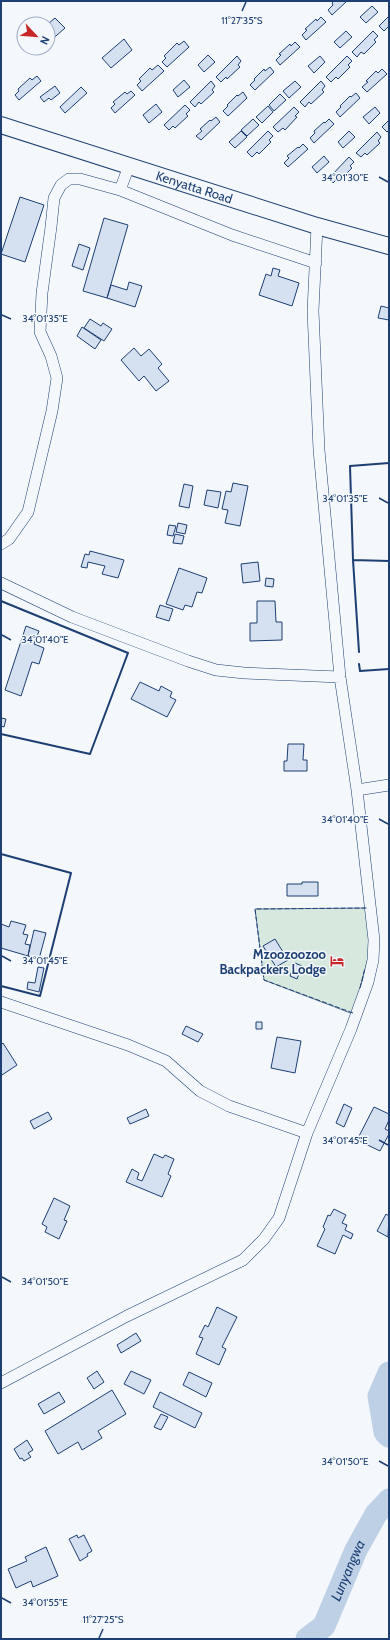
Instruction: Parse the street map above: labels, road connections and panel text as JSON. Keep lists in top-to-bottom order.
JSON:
{
  "streets": {
    "street": ["Kenyatta Road"]
  },
  "water": ["Lunyangwa"],
  "places": {
    "hotel": ["Mzoozoozoo Backpackers Lodge"]
  },
  "north": "bottom right",
  "coordinates": [
    "11°27'35\"S",
    "34°01'30\"E",
    "34°01'35\"E",
    "34°01'40\"E",
    "34°01'45\"E",
    "34°01'50\"E",
    "34°01'55\"E",
    "11°27'25\"S"
  ]
}
